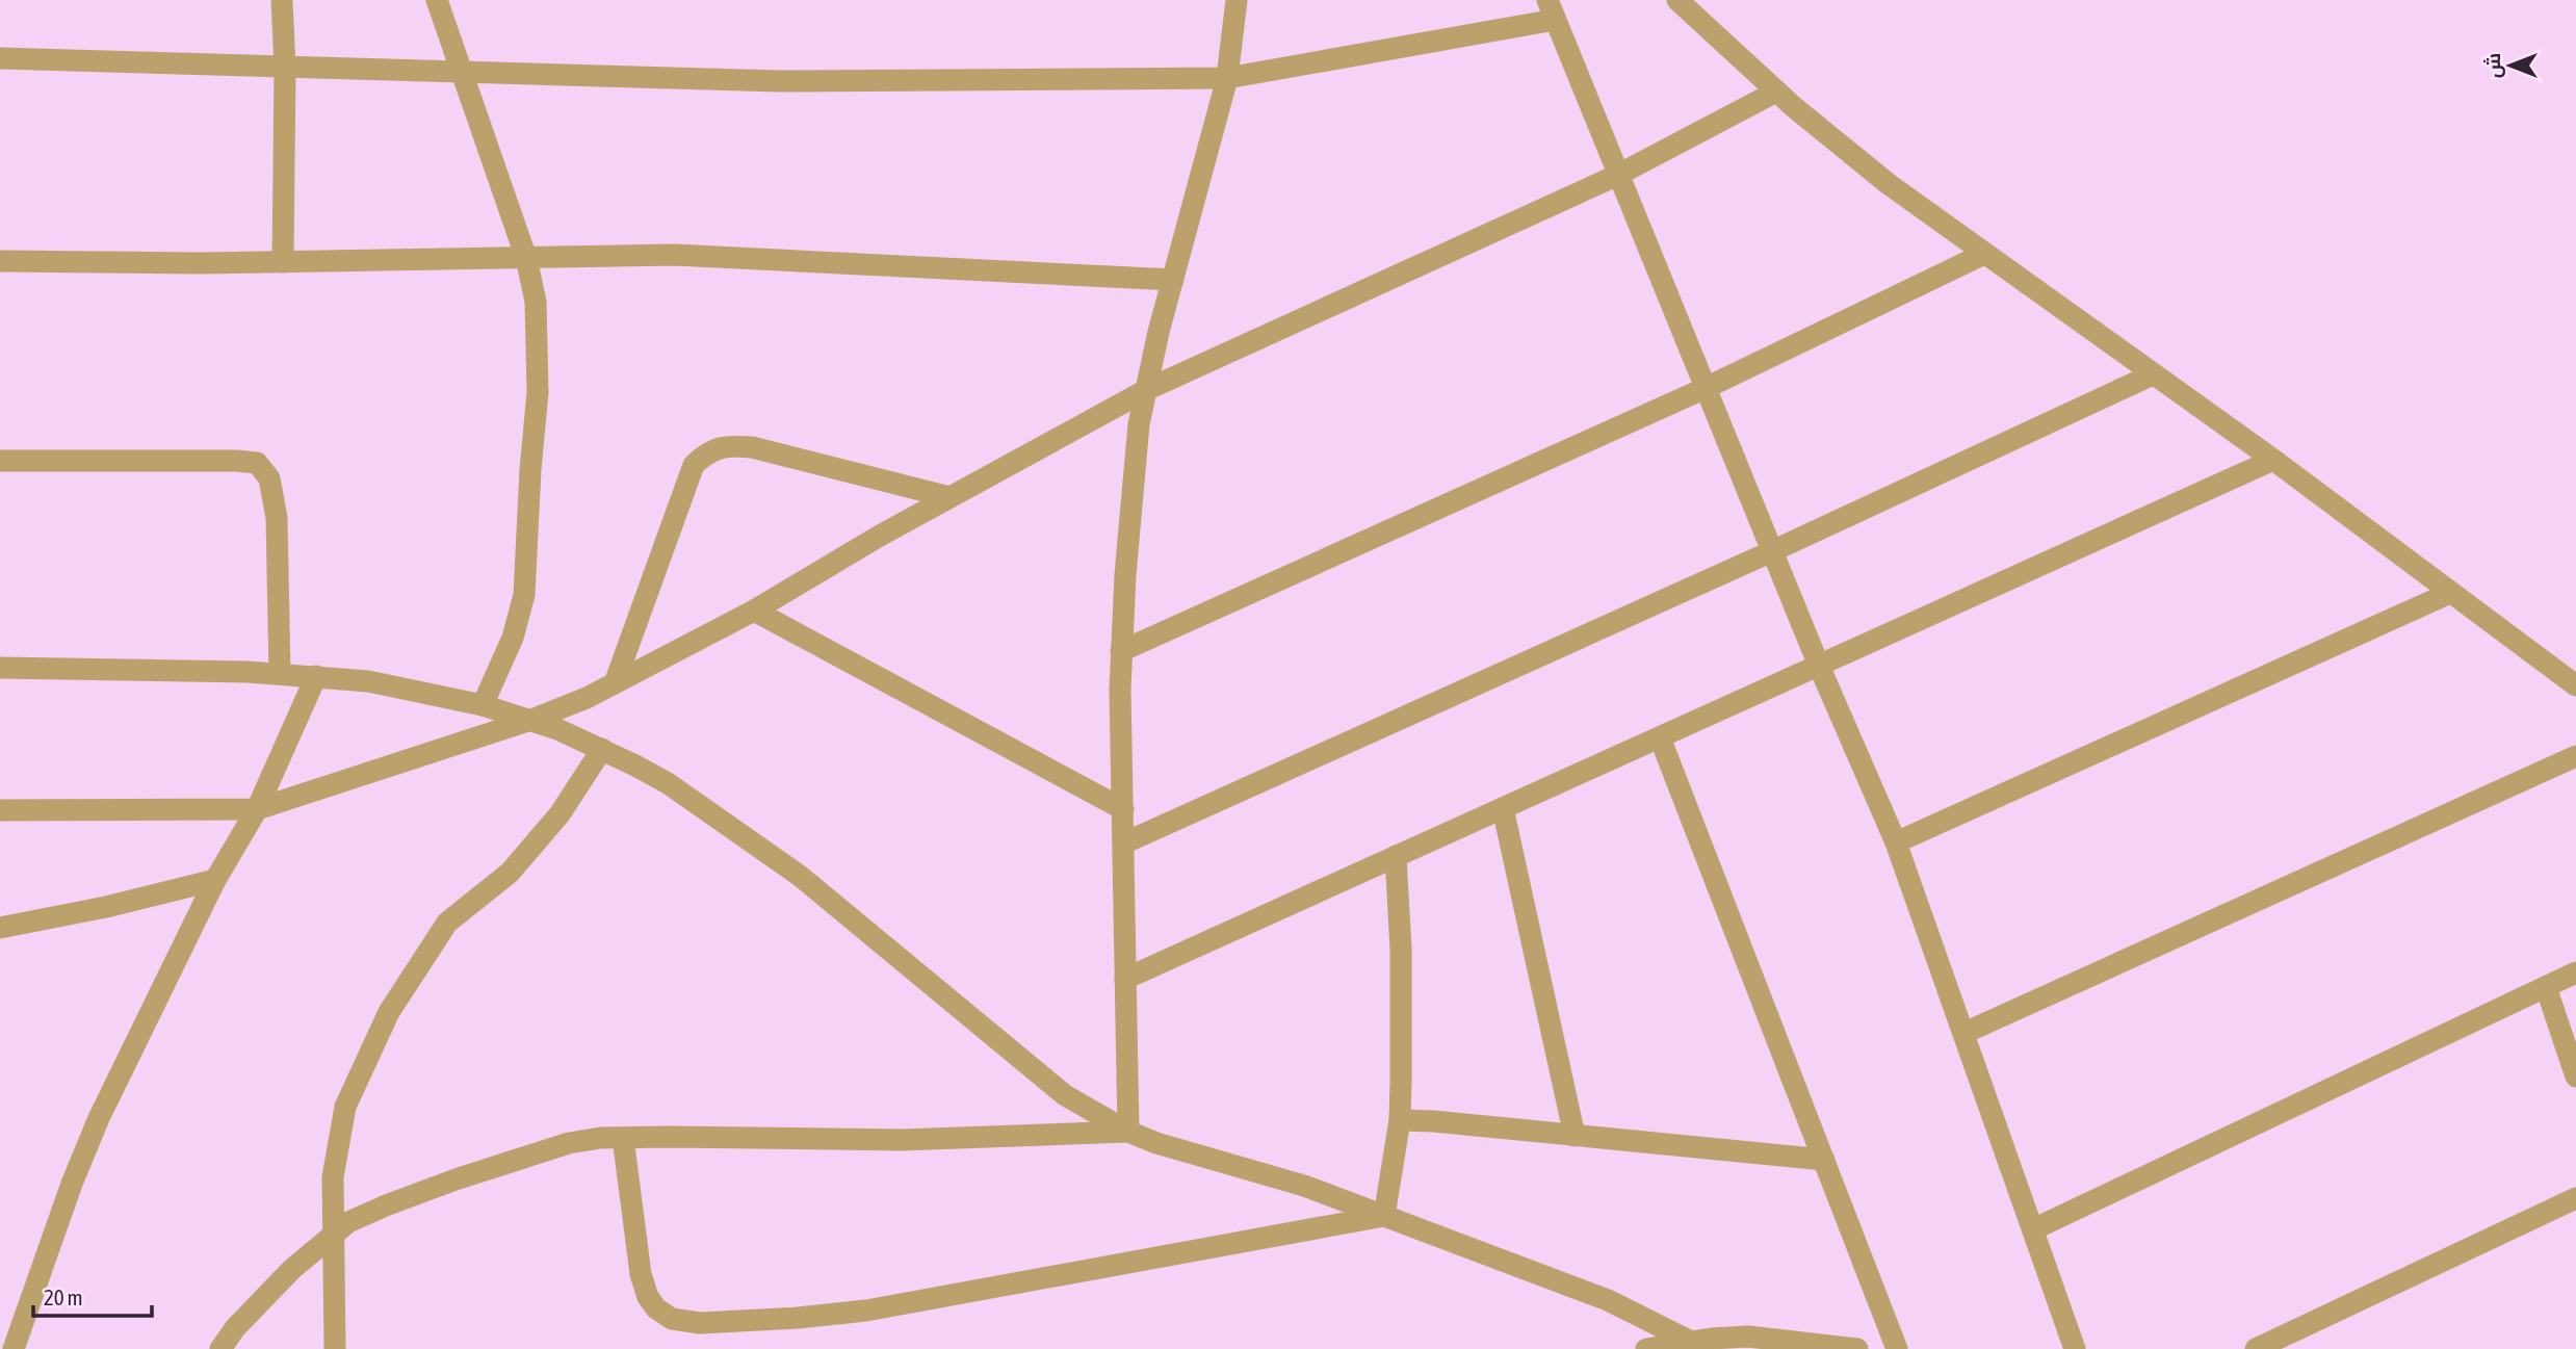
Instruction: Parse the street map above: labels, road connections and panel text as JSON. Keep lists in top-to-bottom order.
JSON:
{
  "scale_bar": "20 m",
  "north": "left"
}
